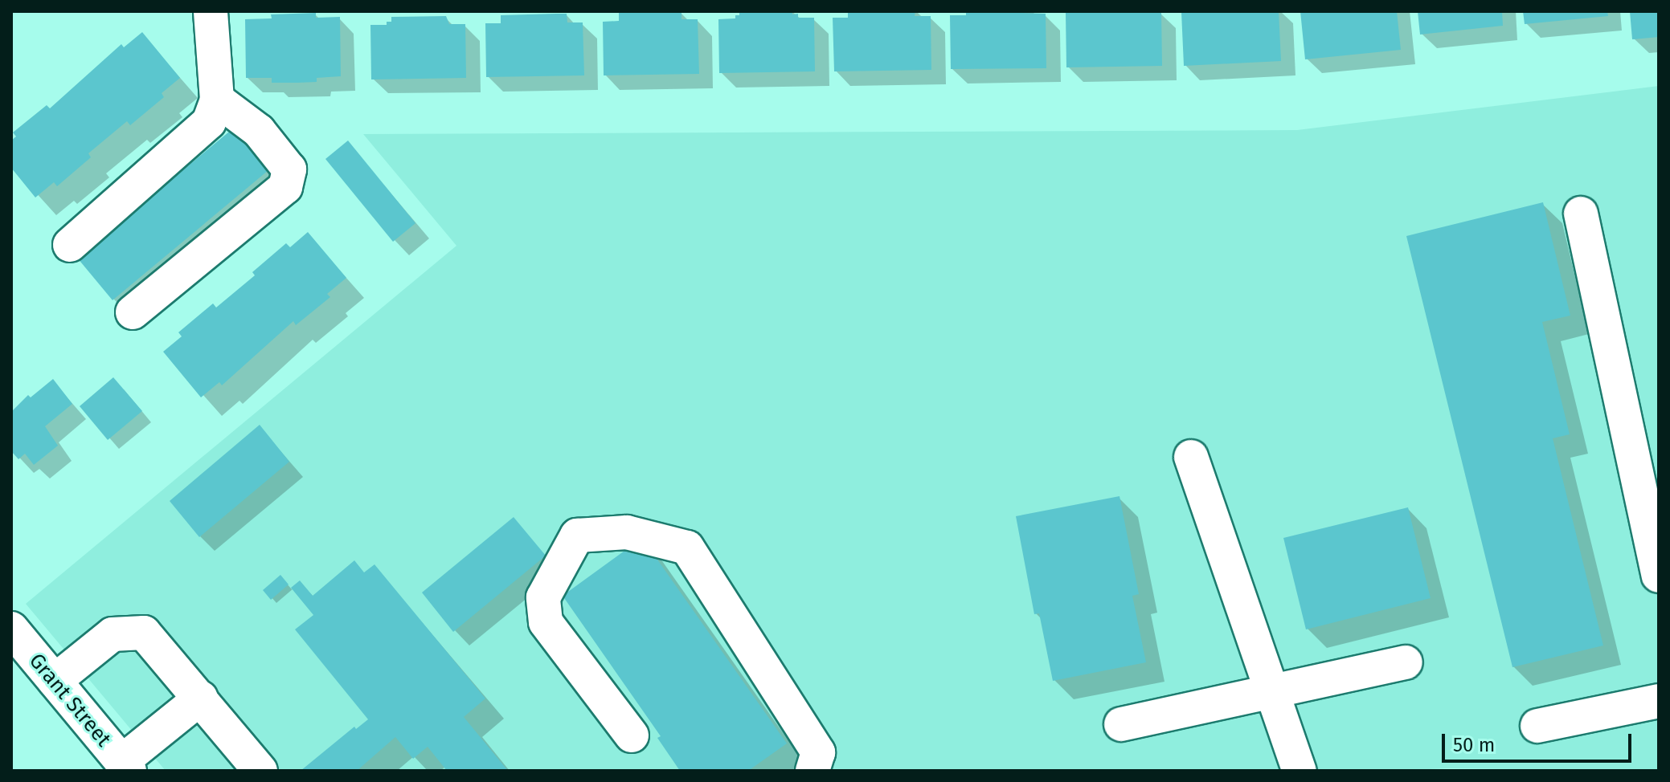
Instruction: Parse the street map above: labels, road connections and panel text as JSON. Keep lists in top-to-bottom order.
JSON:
{
  "streets": {
    "street": ["Grant Street"]
  },
  "scale_bar": "50 m"
}
